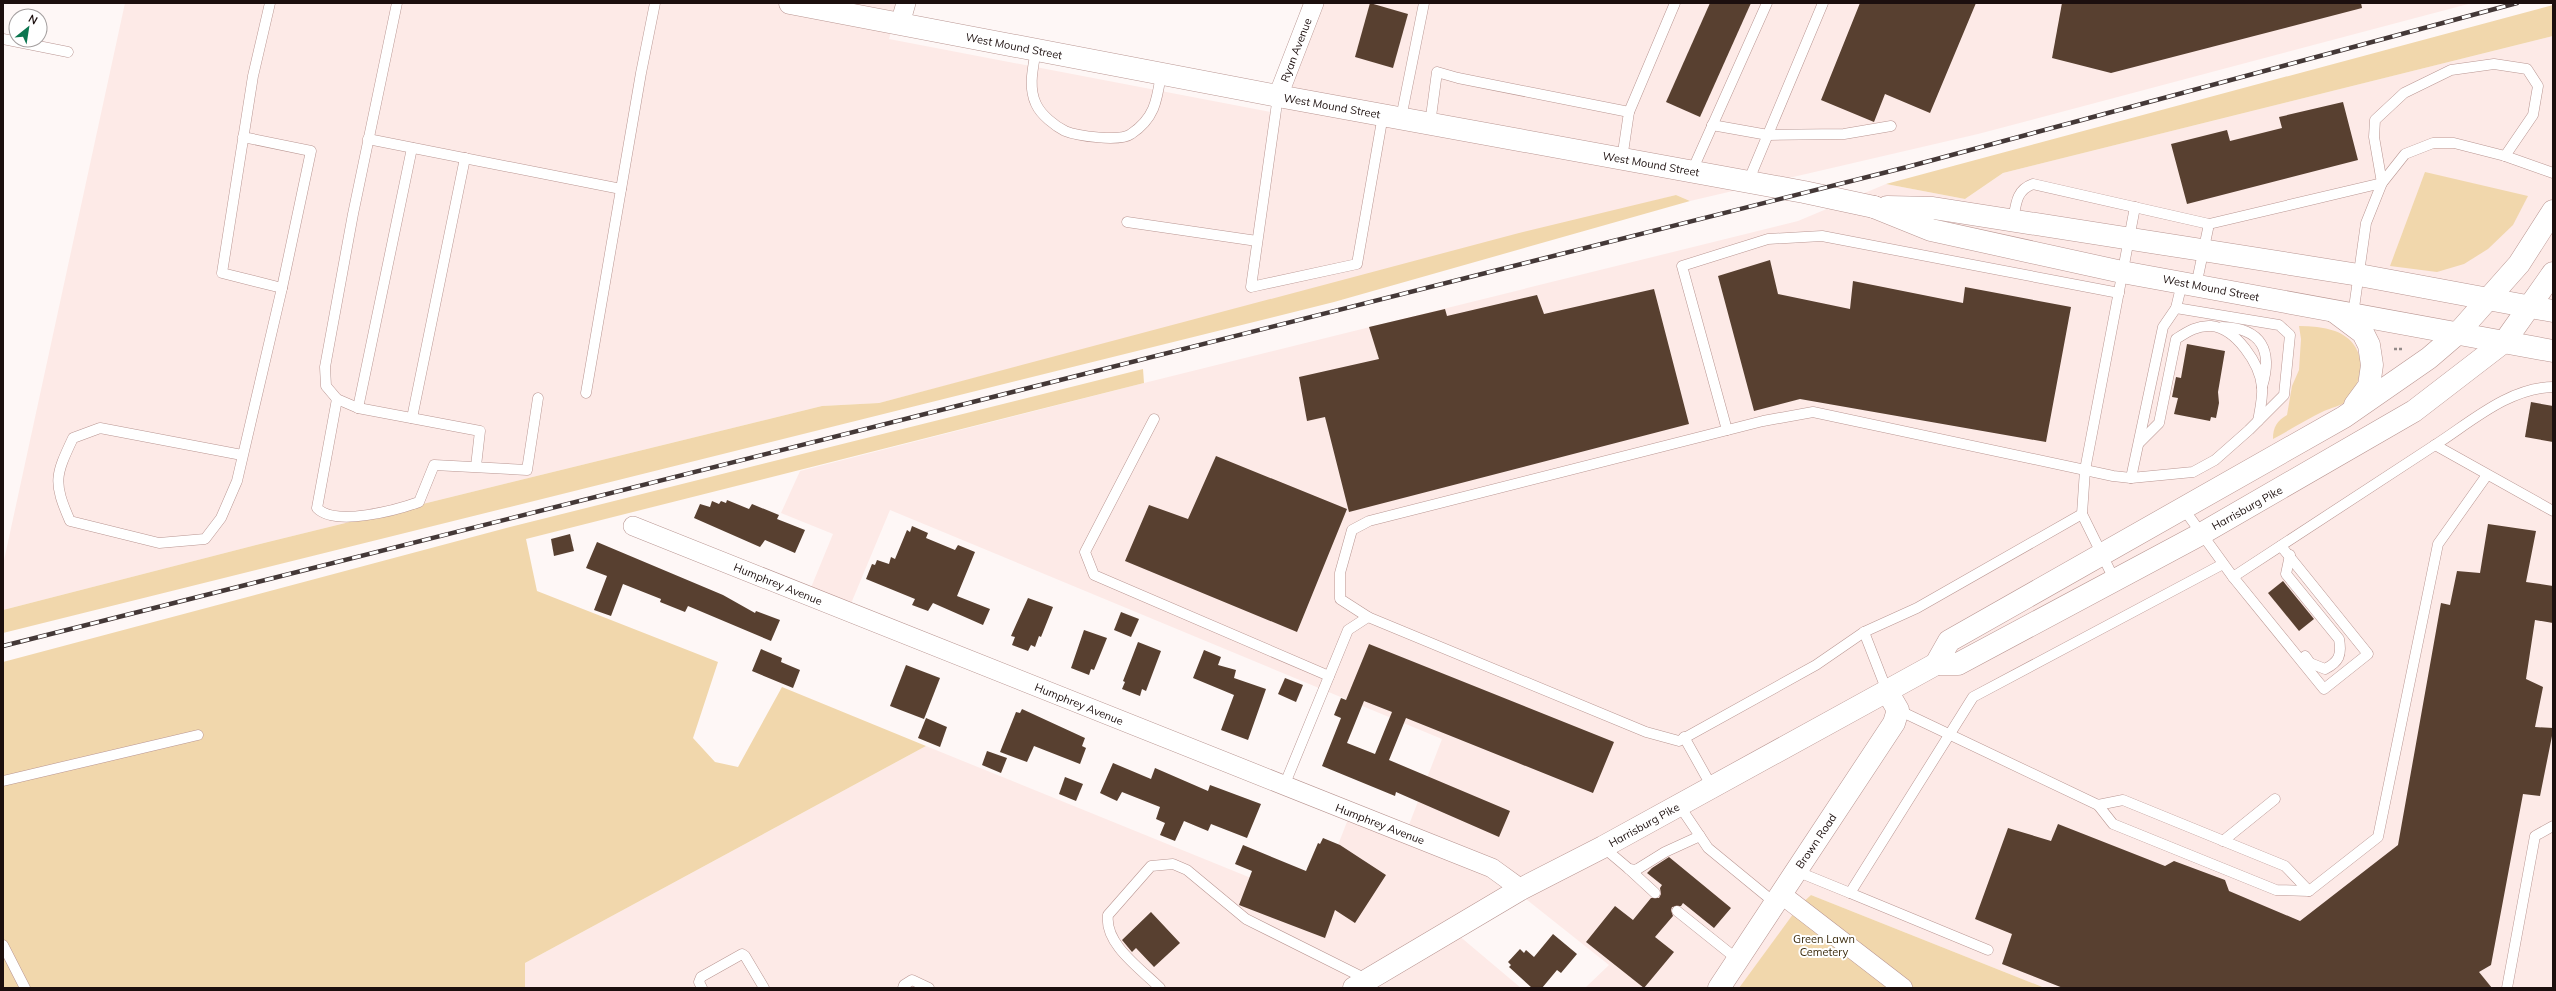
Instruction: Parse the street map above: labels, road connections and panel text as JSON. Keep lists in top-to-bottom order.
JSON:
{
  "streets": {
    "main road": ["West Mound Street", "Harrisburg Pike", "Brown Road"],
    "street": ["Ryan Avenue", "Humphrey Avenue"]
  },
  "crossings": [
    ["West Mound Street", "Ryan Avenue"],
    ["West Mound Street", "Harrisburg Pike"],
    ["Harrisburg Pike", "Humphrey Avenue"]
  ],
  "parks": ["Green Lawn Cemetery"],
  "north": "top right"
}
